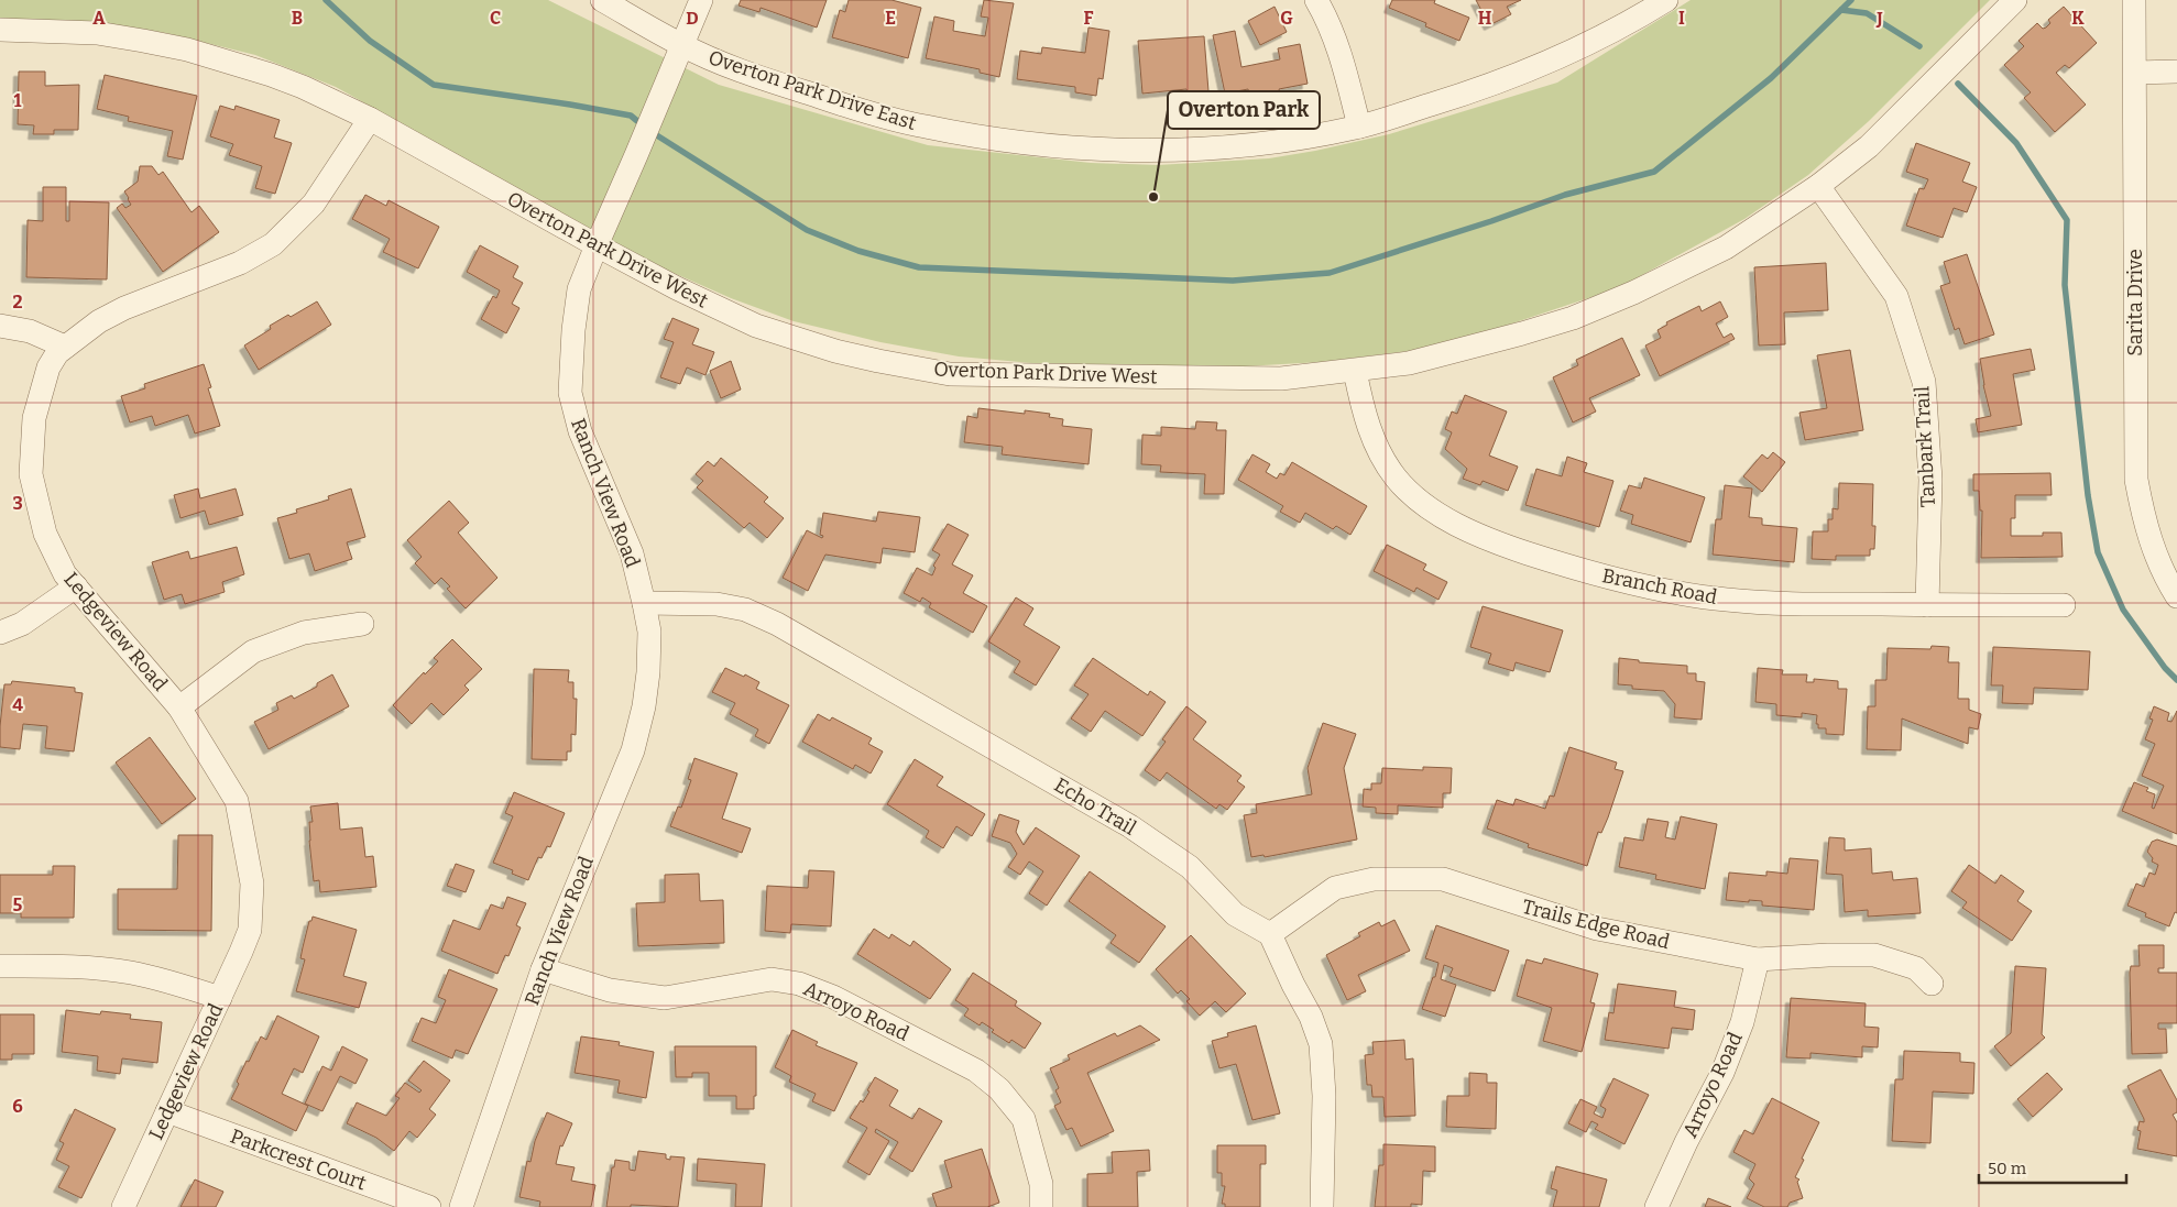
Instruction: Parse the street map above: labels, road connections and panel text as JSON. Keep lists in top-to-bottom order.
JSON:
{
  "streets": {
    "street": [
      "Overton Park Drive East",
      "Overton Park Drive West",
      "Sarita Drive",
      "Tanbark Trail",
      "Ranch View Road",
      "Branch Road",
      "Ledgeview Road",
      "Echo Trail",
      "Trails Edge Road",
      "Arroyo Road",
      "Parkcrest Court"
    ]
  },
  "crossings": [
    ["Overton Park Drive East", "Ranch View Road"],
    ["Overton Park Drive West", "Tanbark Trail"],
    ["Overton Park Drive West", "Ranch View Road"],
    ["Overton Park Drive West", "Branch Road"],
    ["Overton Park Drive West", "Ledgeview Road"],
    ["Tanbark Trail", "Branch Road"],
    ["Ranch View Road", "Echo Trail"],
    ["Ranch View Road", "Arroyo Road"],
    ["Ledgeview Road", "Parkcrest Court"],
    ["Echo Trail", "Trails Edge Road"],
    ["Trails Edge Road", "Arroyo Road"]
  ],
  "places": ["Overton Park"],
  "scale_bar": "50 m",
  "grid": {
    "columns": [
      "A",
      "B",
      "C",
      "D",
      "E",
      "F",
      "G",
      "H",
      "I",
      "J",
      "K"
    ],
    "rows": [
      "1",
      "2",
      "3",
      "4",
      "5",
      "6"
    ]
  }
}
